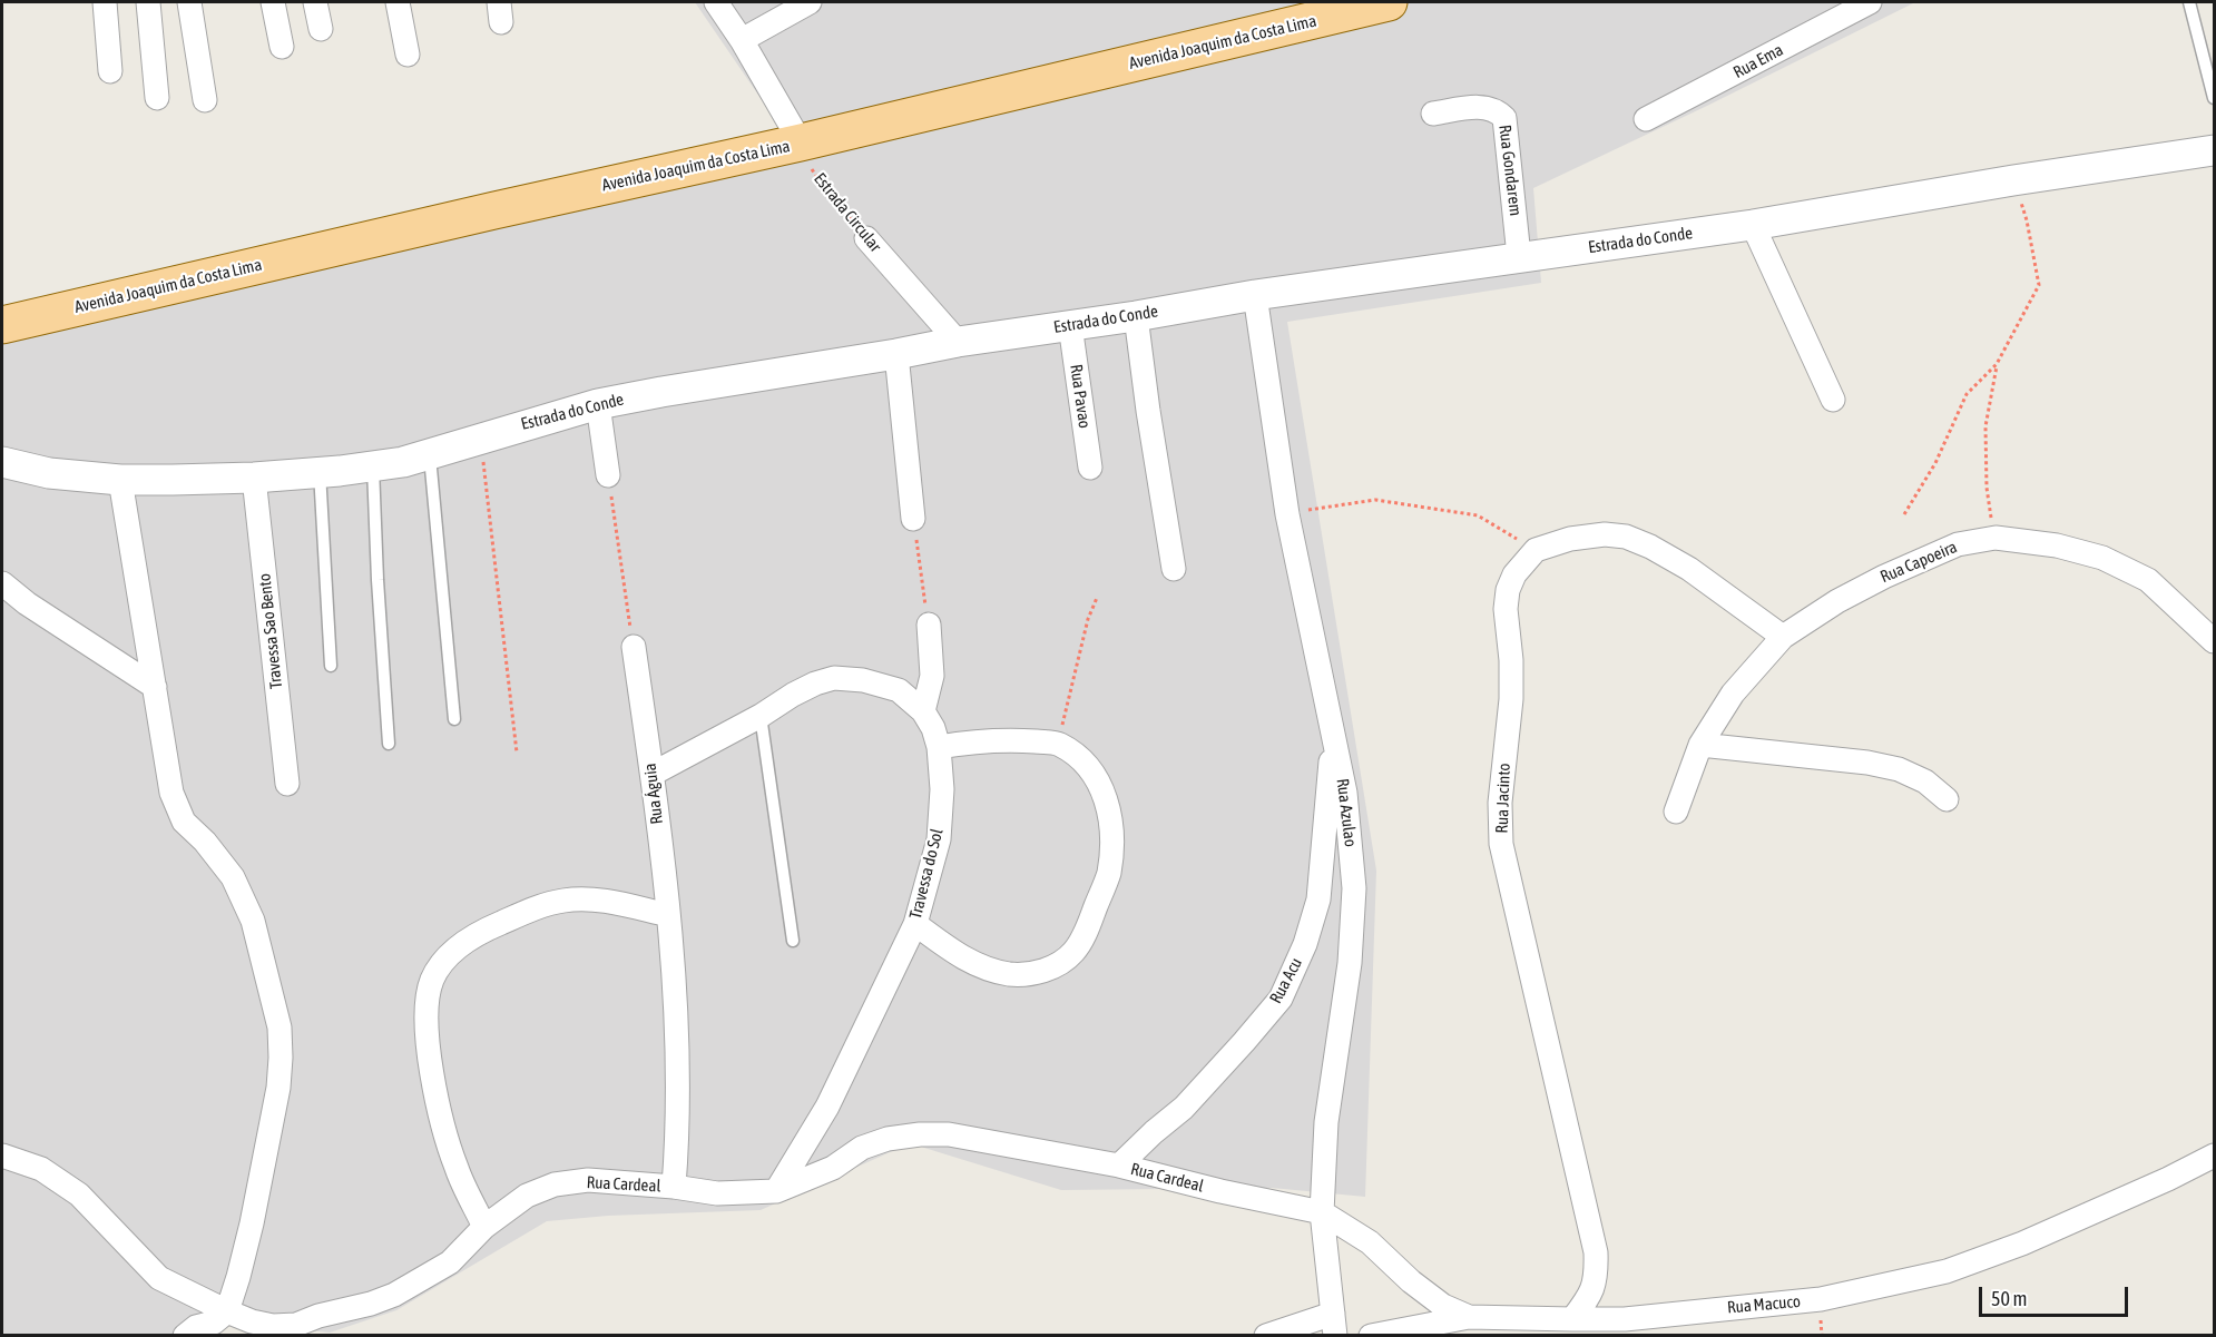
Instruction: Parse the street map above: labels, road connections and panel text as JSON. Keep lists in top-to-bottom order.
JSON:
{
  "streets": {
    "main road": ["Avenida Joaquim da Costa Lima"],
    "street": [
      "Rua Ema",
      "Rua Gondarem",
      "Estrada Circular",
      "Estrada do Conde",
      "Rua Pavao",
      "Rua Capoeira",
      "Travessa Sao Bento",
      "Rua Águia",
      "Rua Jacinto",
      "Rua Azulao",
      "Travessa do Sol",
      "Rua Acu",
      "Rua Cardeal",
      "Rua Macuco"
    ]
  },
  "crossings": [
    ["Avenida Joaquim da Costa Lima", "Estrada Circular"],
    ["Rua Gondarem", "Estrada do Conde"],
    ["Estrada Circular", "Estrada do Conde"],
    ["Estrada do Conde", "Rua Pavao"],
    ["Estrada do Conde", "Travessa Sao Bento"],
    ["Estrada do Conde", "Rua Azulao"],
    ["Rua Águia", "Travessa do Sol"],
    ["Rua Águia", "Rua Cardeal"],
    ["Rua Jacinto", "Rua Macuco"],
    ["Rua Azulao", "Rua Acu"],
    ["Rua Azulao", "Rua Cardeal"],
    ["Rua Azulao", "Rua Macuco"],
    ["Travessa do Sol", "Rua Cardeal"],
    ["Rua Acu", "Rua Cardeal"],
    ["Rua Cardeal", "Rua Macuco"]
  ],
  "scale_bar": "50 m"
}
